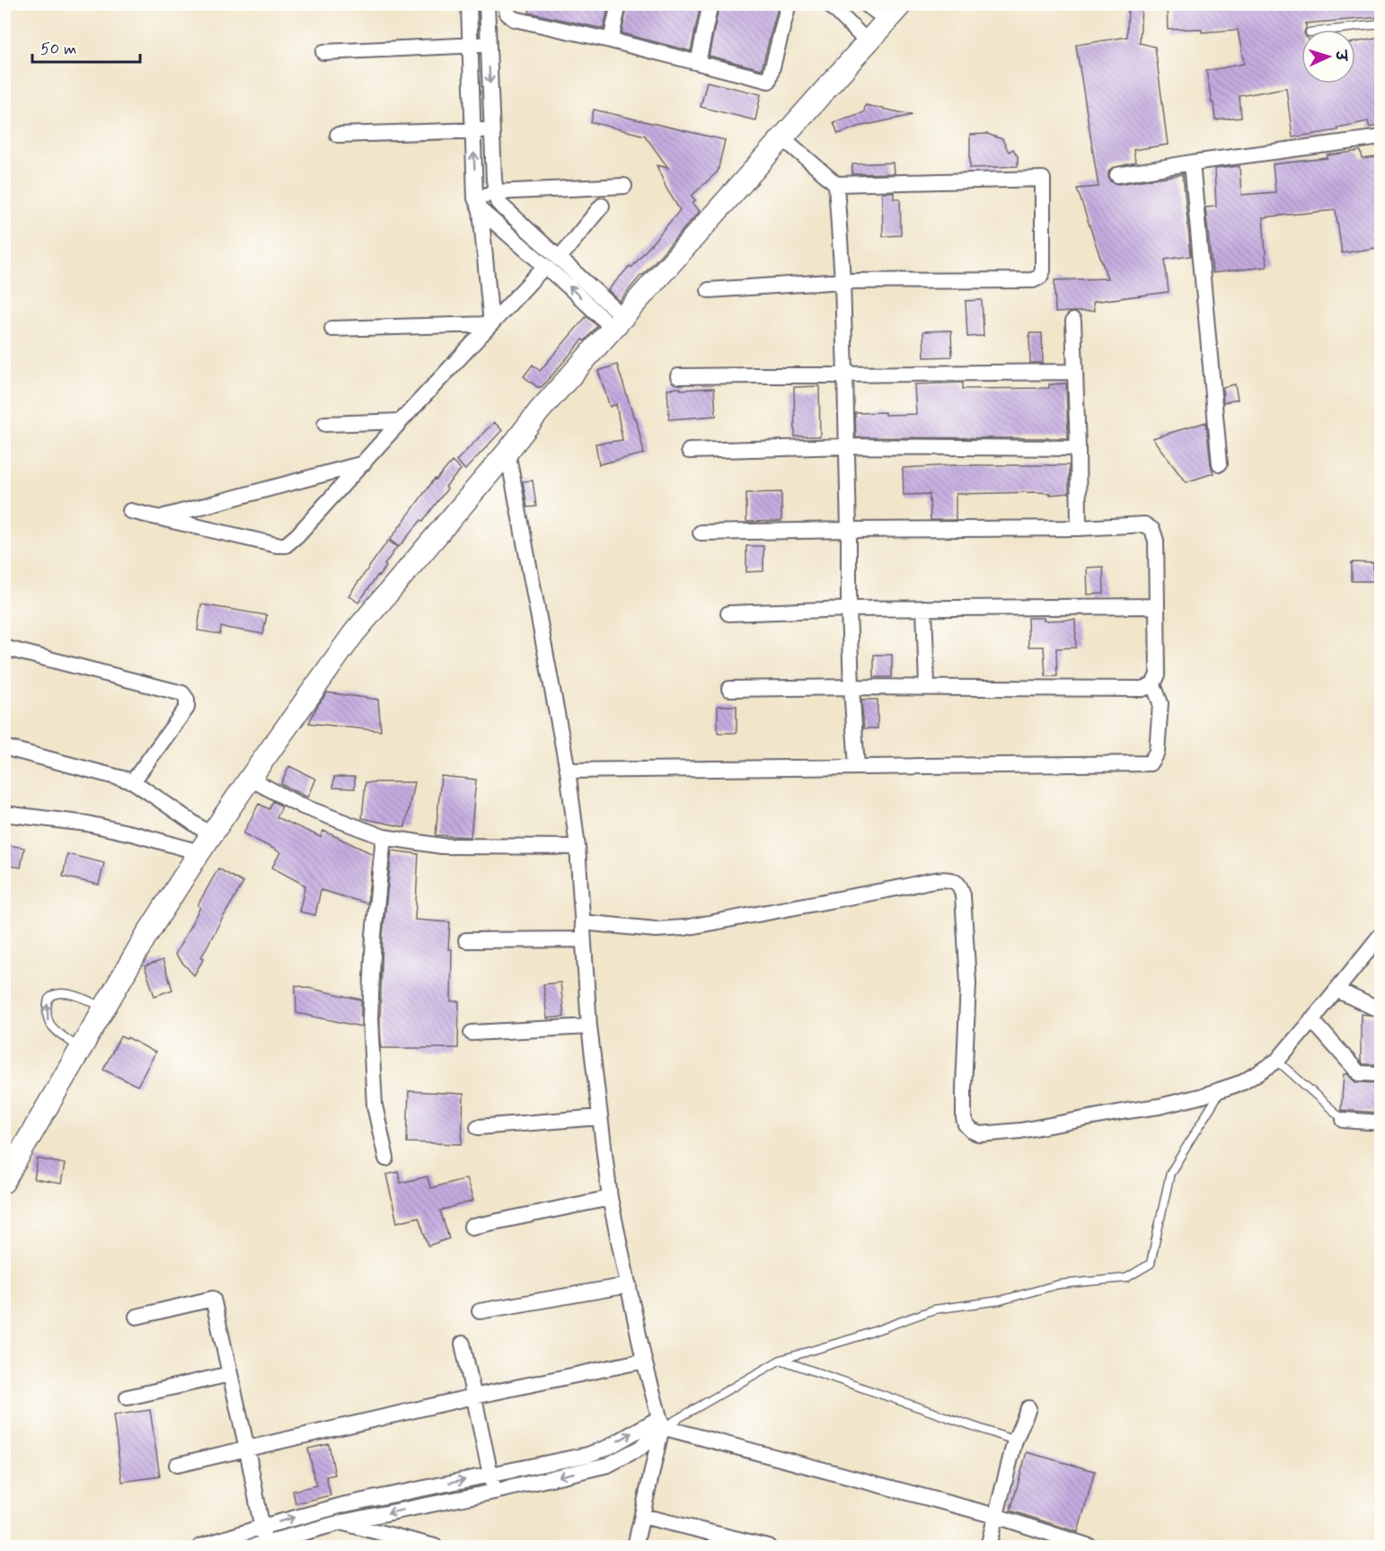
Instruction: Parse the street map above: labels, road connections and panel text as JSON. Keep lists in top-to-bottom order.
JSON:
{
  "scale_bar": "50 m",
  "north": "right"
}
